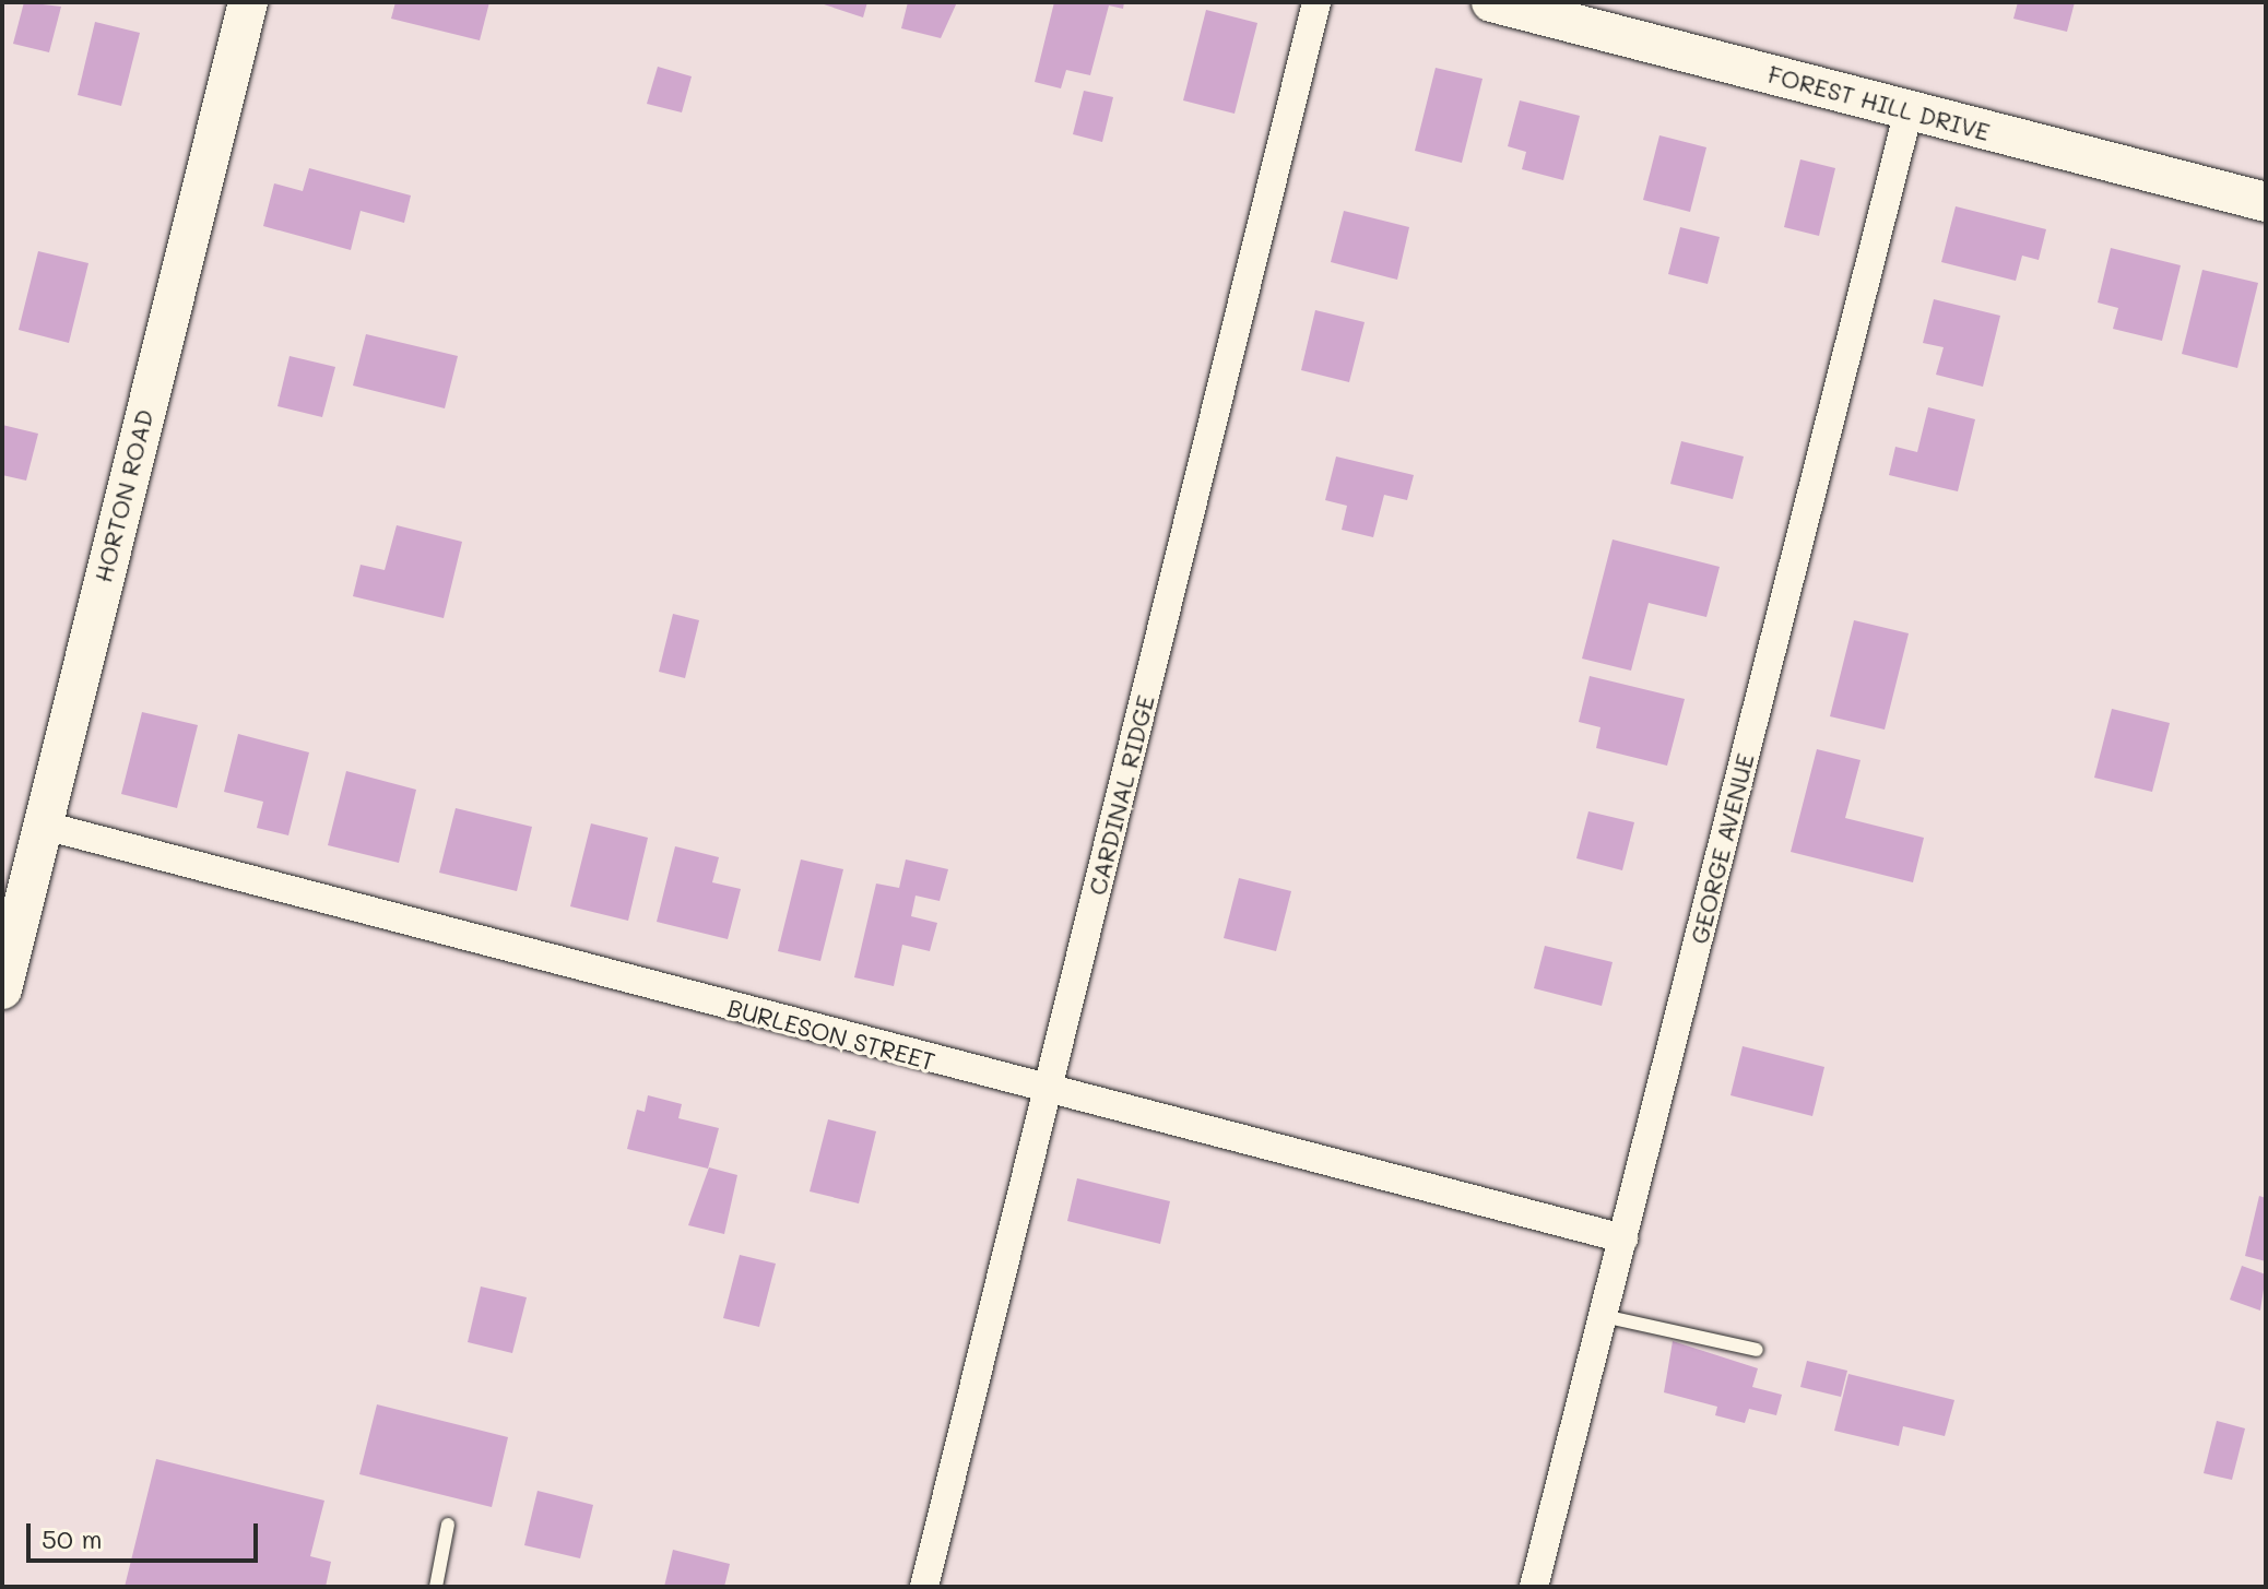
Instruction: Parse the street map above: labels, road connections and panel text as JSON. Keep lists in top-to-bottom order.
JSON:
{
  "streets": {
    "street": [
      "FOREST HILL DRIVE",
      "HORTON ROAD",
      "CARDINAL RIDGE",
      "GEORGE AVENUE",
      "BURLESON STREET"
    ]
  },
  "crossings": [
    ["FOREST HILL DRIVE", "GEORGE AVENUE"],
    ["HORTON ROAD", "BURLESON STREET"],
    ["CARDINAL RIDGE", "BURLESON STREET"],
    ["GEORGE AVENUE", "BURLESON STREET"]
  ],
  "scale_bar": "50 m"
}
